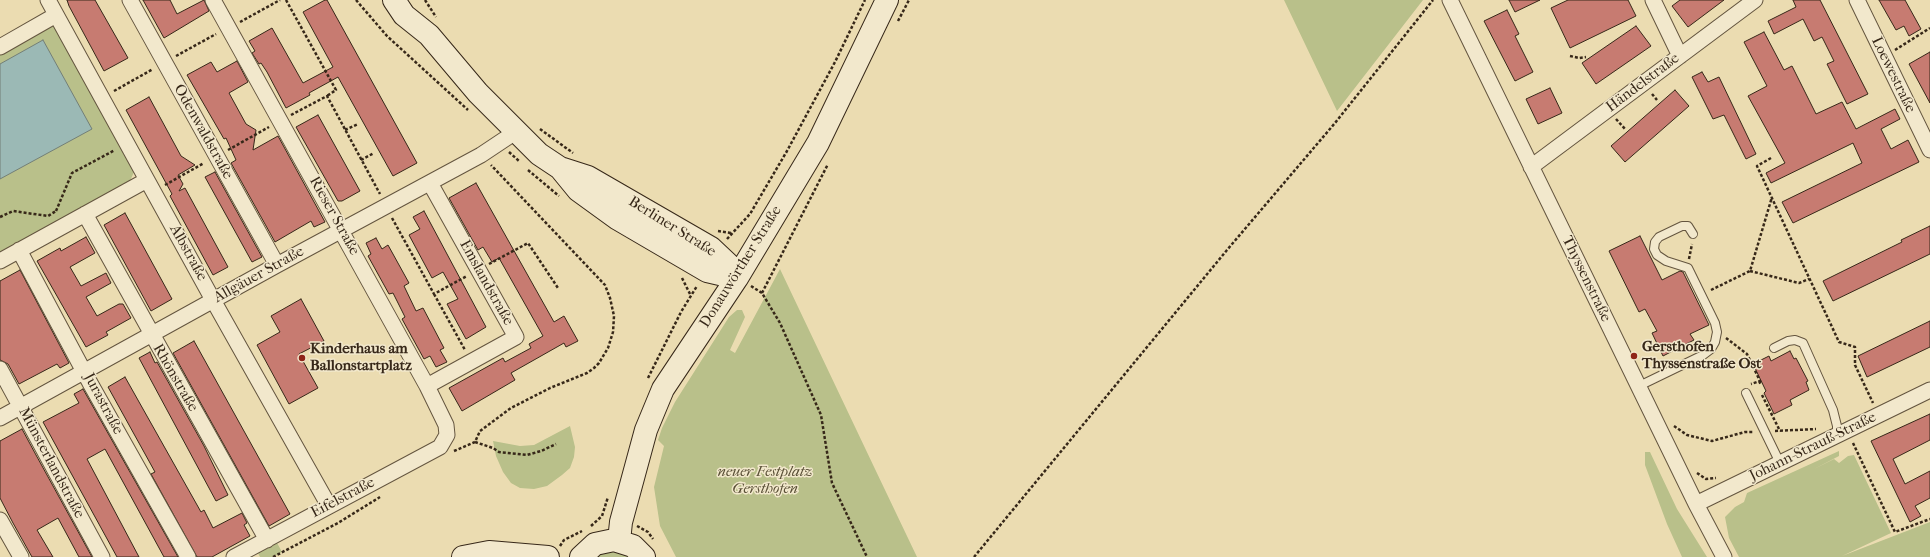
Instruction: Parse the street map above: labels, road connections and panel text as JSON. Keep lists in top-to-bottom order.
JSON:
{
  "streets": {
    "main road": ["Berliner Straße", "Donauwörther Straße"],
    "street": [
      "Loewestraße",
      "Händelstraße",
      "Odenwaldstraße",
      "Rieser Straße",
      "Albstraße",
      "Allgäuer Straße",
      "Thyssenstraße",
      "Emslandstraße",
      "Rhönstraße",
      "Jurastraße",
      "Johann-Strauß-Straße",
      "Münsterlandstraße",
      "Eifelstraße"
    ]
  },
  "crossings": [
    ["Händelstraße", "Thyssenstraße"],
    ["Odenwaldstraße", "Allgäuer Straße"],
    ["Rieser Straße", "Allgäuer Straße"],
    ["Rieser Straße", "Emslandstraße"],
    ["Rieser Straße", "Eifelstraße"],
    ["Berliner Straße", "Donauwörther Straße"],
    ["Berliner Straße", "Allgäuer Straße"],
    ["Albstraße", "Allgäuer Straße"],
    ["Albstraße", "Eifelstraße"],
    ["Allgäuer Straße", "Emslandstraße"],
    ["Allgäuer Straße", "Rhönstraße"],
    ["Allgäuer Straße", "Jurastraße"],
    ["Allgäuer Straße", "Münsterlandstraße"],
    ["Thyssenstraße", "Johann-Strauß-Straße"],
    ["Rhönstraße", "Eifelstraße"]
  ],
  "parks": ["neuer Festplatz Gersthofen"],
  "places": ["Gersthofen Thyssenstraße Ost", "Kinderhaus am Ballonstartplatz"]
}
